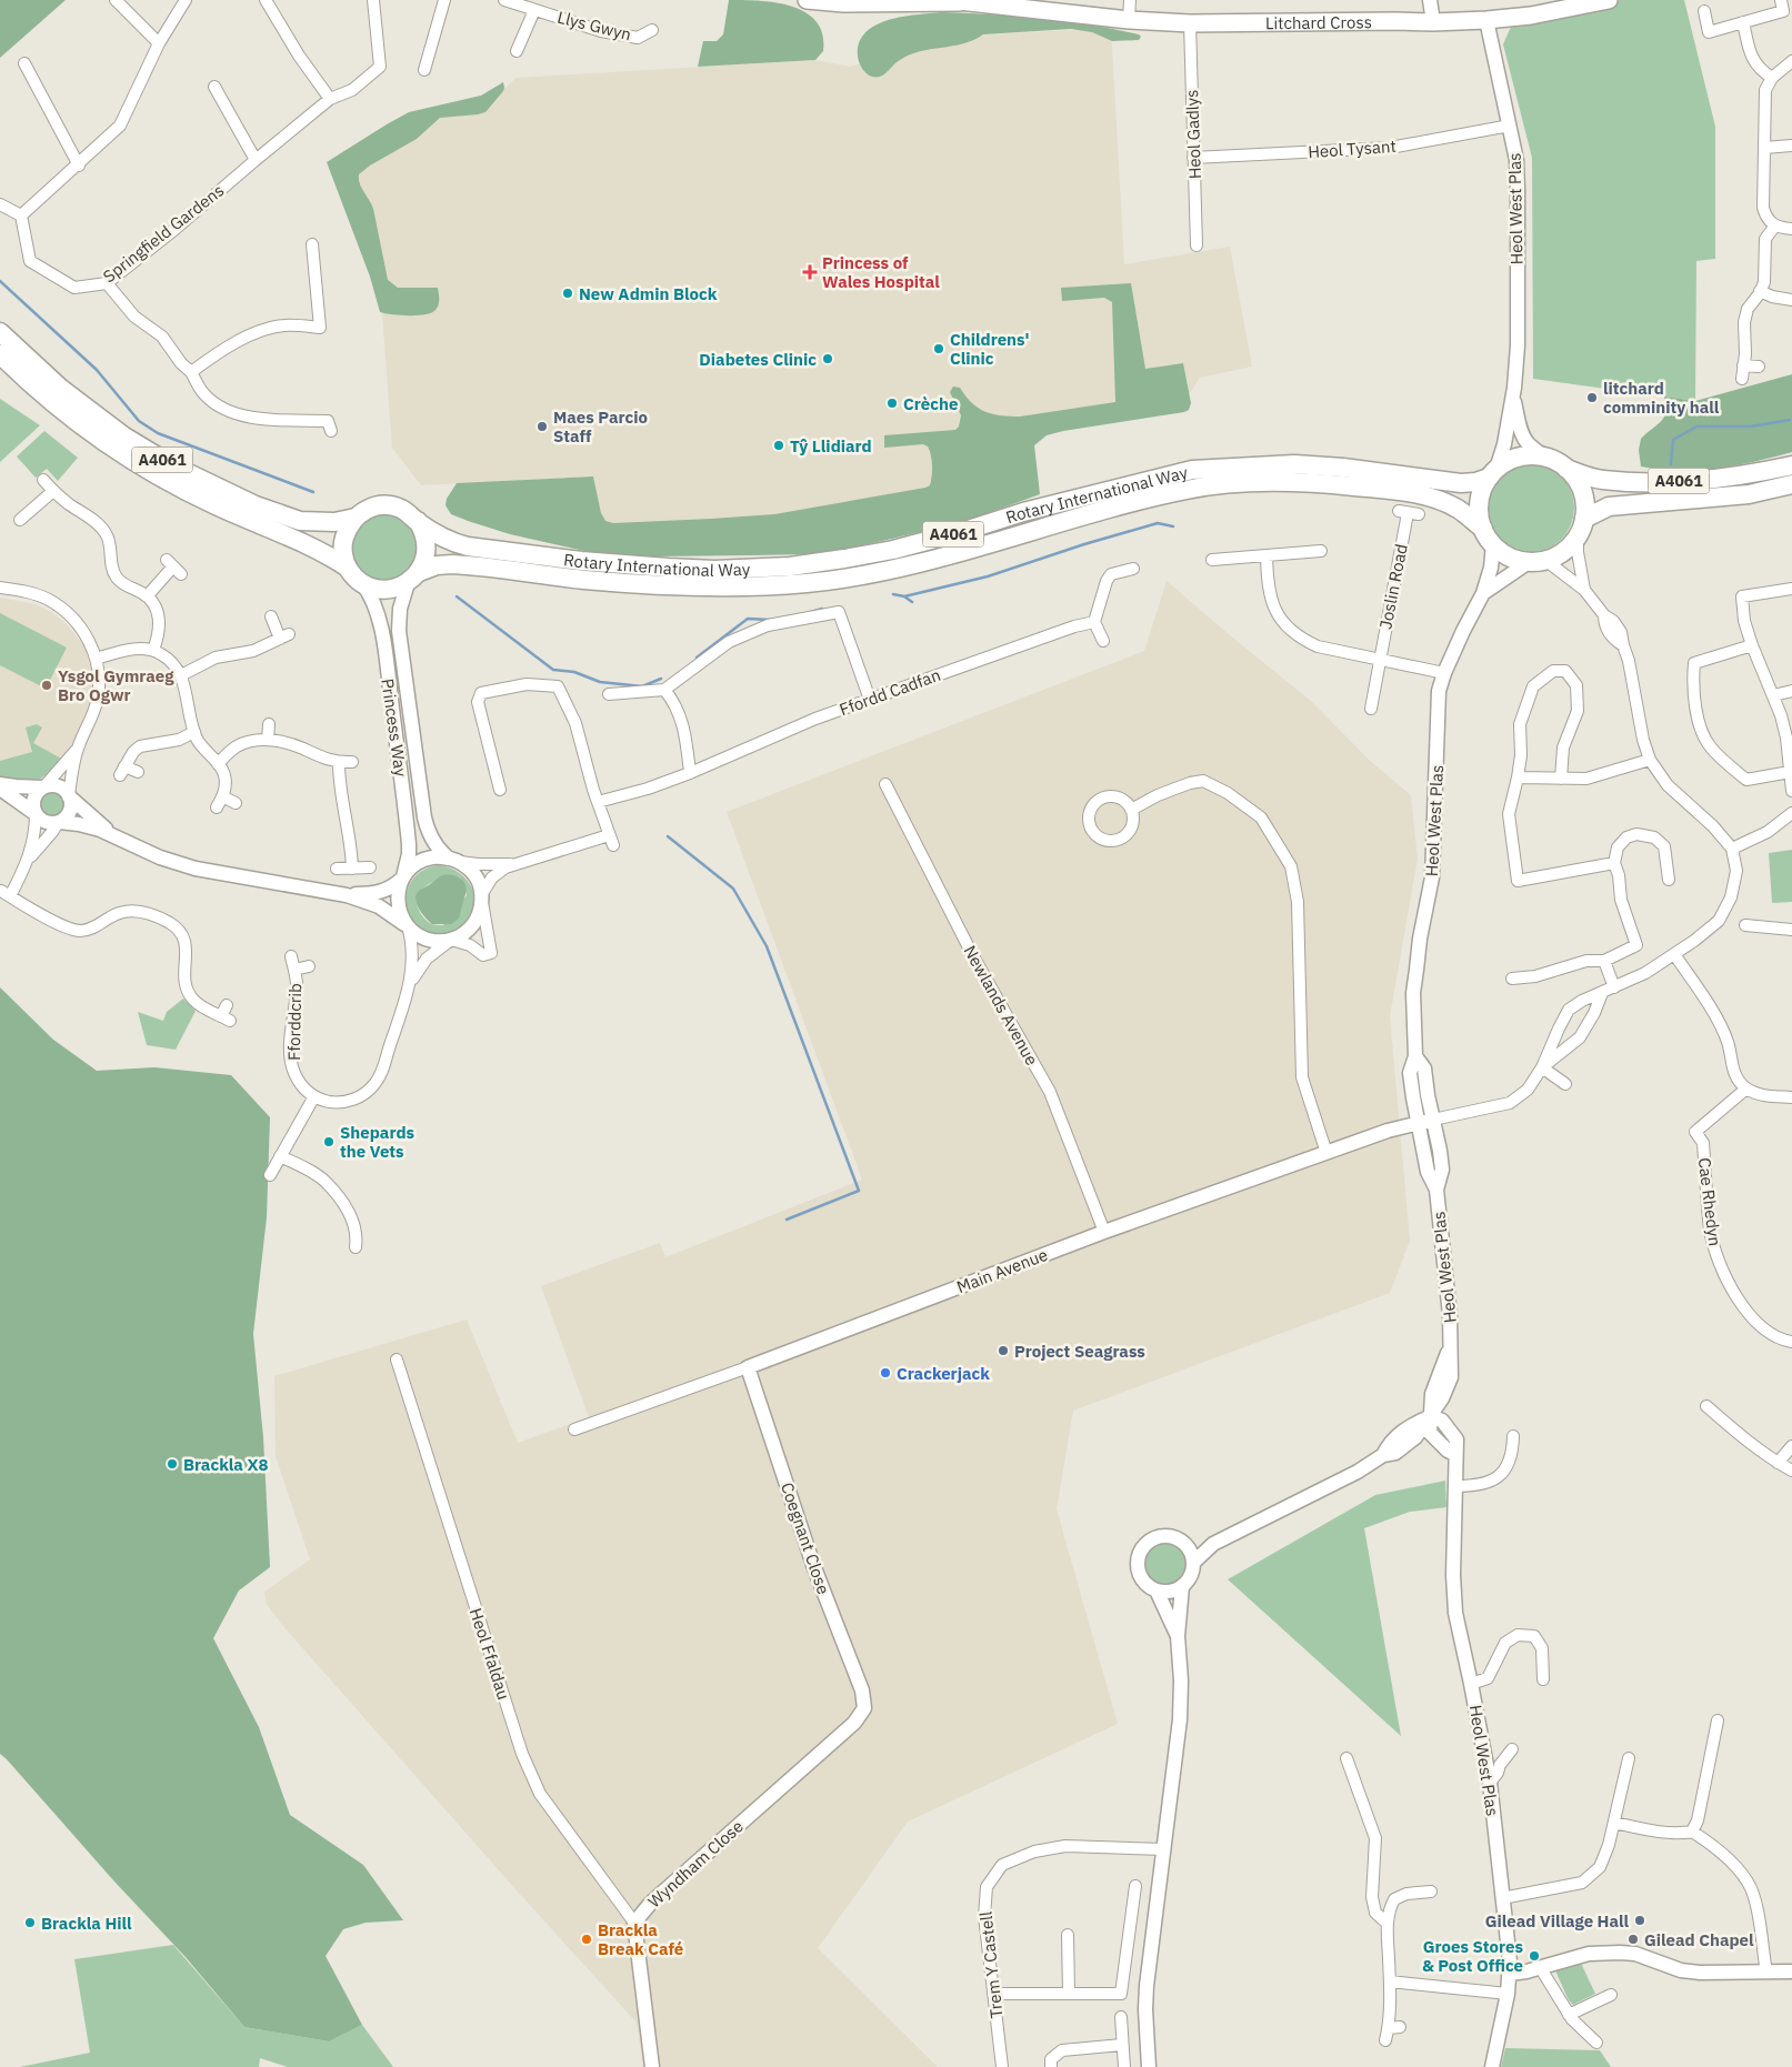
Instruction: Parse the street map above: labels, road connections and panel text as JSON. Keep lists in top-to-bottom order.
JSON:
{
  "streets": {
    "main road": ["Litchard Cross", "A4061", "Rotary International Way"],
    "street": [
      "Llys Gwyn",
      "Heol Gadlys",
      "Heol Tysant",
      "Heol West Plas",
      "Springfield Gardens",
      "Joslin Road",
      "Ffordd Cadfan",
      "Princess Way",
      "Newlands Avenue",
      "Fforddcrib",
      "Cae Rhedyn",
      "Main Avenue",
      "Coegnant Close",
      "Heol Ffaldau",
      "Wyndham Close",
      "Trem Y Castell"
    ]
  },
  "crossings": [
    ["Litchard Cross", "Heol Gadlys"],
    ["Litchard Cross", "Heol West Plas"],
    ["Heol Gadlys", "Heol Tysant"],
    ["Heol Tysant", "Heol West Plas"],
    ["Heol West Plas", "A4061"],
    ["Heol West Plas", "Rotary International Way"],
    ["Heol West Plas", "Main Avenue"],
    ["A4061", "Rotary International Way"],
    ["A4061", "Princess Way"],
    ["Rotary International Way", "Princess Way"],
    ["Newlands Avenue", "Main Avenue"],
    ["Main Avenue", "Coegnant Close"],
    ["Coegnant Close", "Wyndham Close"],
    ["Heol Ffaldau", "Wyndham Close"]
  ],
  "places": {
    "health": ["Princess of Wales Hospital"],
    "other": [
      "New Admin Block",
      "Childrens' Clinic",
      "Diabetes Clinic",
      "litchard comminity hall",
      "Crèche",
      "Maes Parcio Staff",
      "Tŷ Llidiard",
      "Ysgol Gymraeg Bro Ogwr",
      "Shepards the Vets",
      "Project Seagrass",
      "Crackerjack",
      "Brackla X8",
      "Gilead Village Hall",
      "Brackla Hill",
      "Brackla Break Café",
      "Gilead Chapel",
      "Groes Stores & Post Office"
    ]
  }
}
